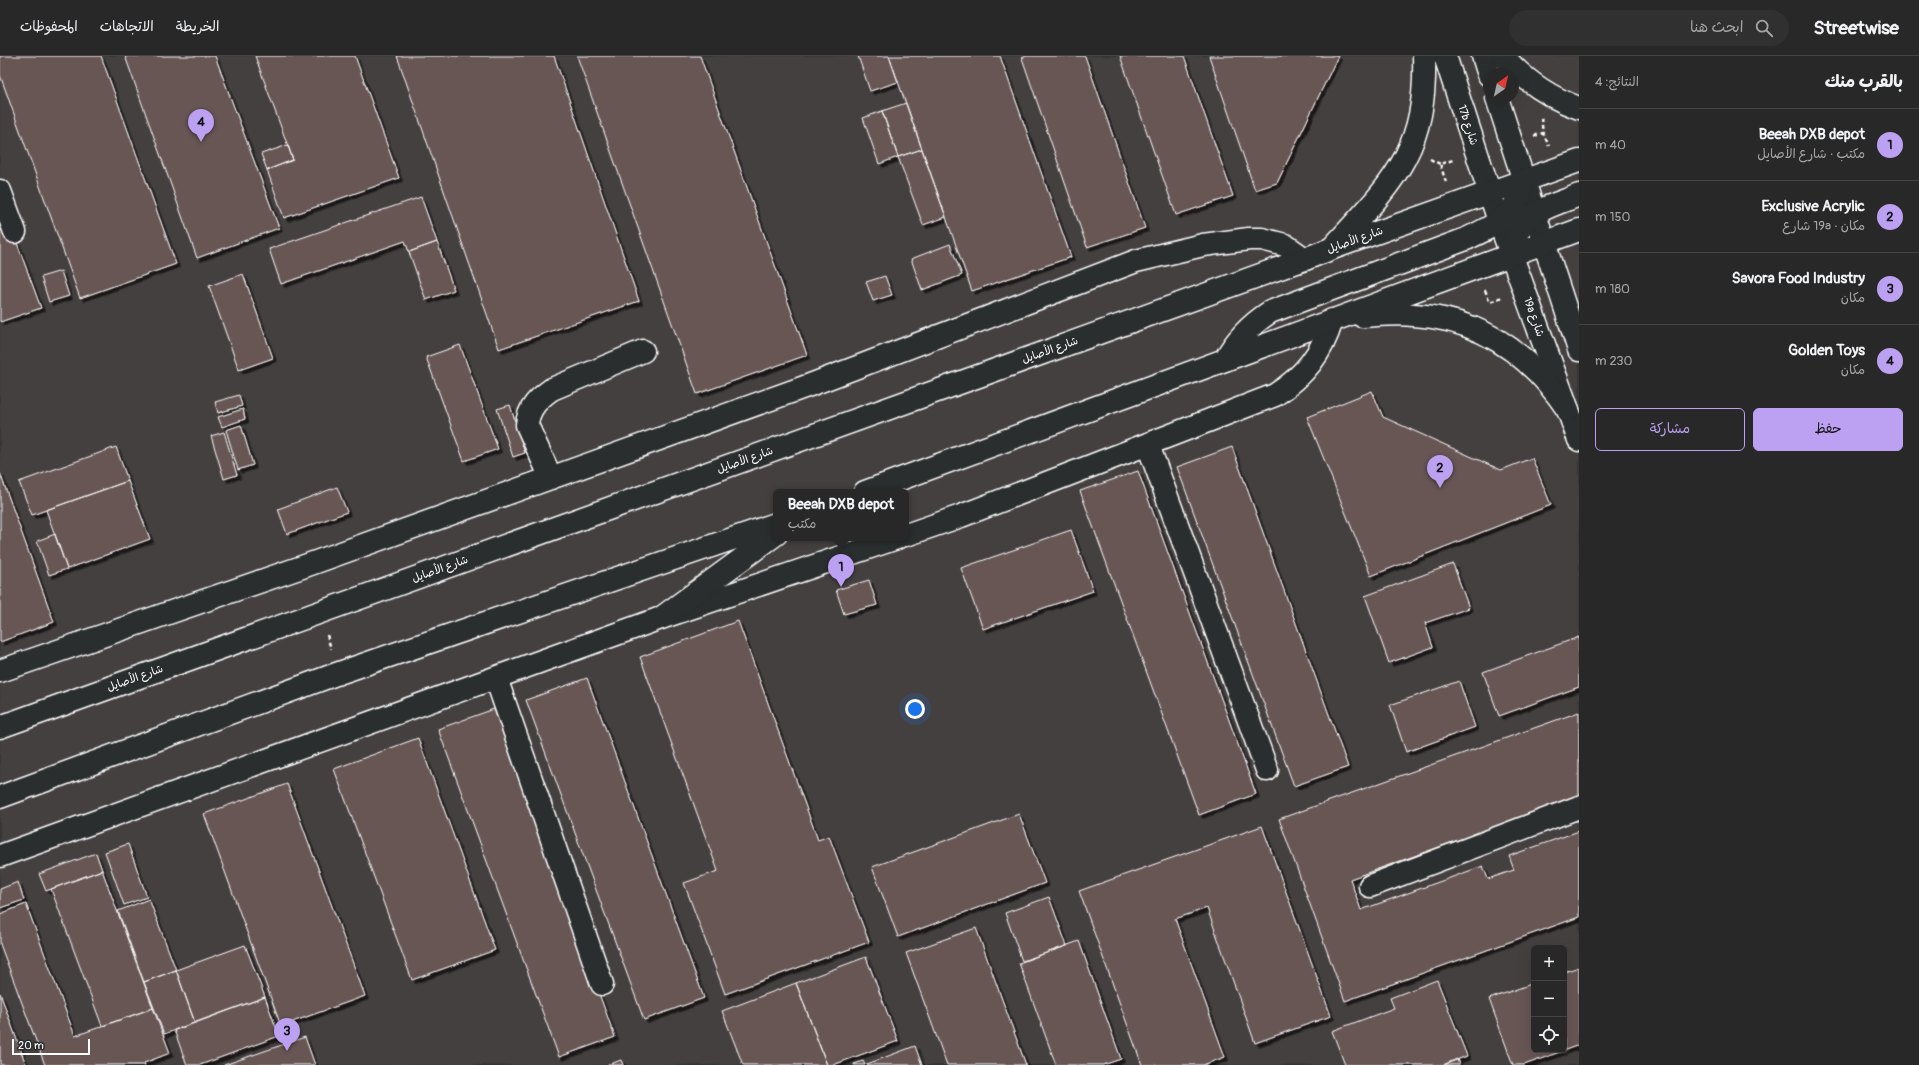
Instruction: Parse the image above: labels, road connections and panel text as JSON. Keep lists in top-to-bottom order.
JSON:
{
  "streets": {
    "main road": ["17b شارع", "شارع الأصايل", "19a شارع"]
  },
  "crossings": [
    ["17b شارع", "شارع الأصايل"],
    ["17b شارع", "19a شارع"],
    ["شارع الأصايل", "19a شارع"]
  ],
  "scale_bar": "20 m",
  "north": "top right",
  "page": {
    "header": "Streetwise",
    "search": "ابحث هنا",
    "nav": ["الخريطة", "الاتجاهات", "المحفوظات"],
    "heading": ["بالقرب منك", "النتائج: 4"],
    "list": [
      {
        "mark": "1",
        "name": "Beeah DXB depot",
        "note": "مكتب · شارع الأصايل",
        "value": "40 m"
      },
      {
        "mark": "2",
        "name": "Exclusive Acrylic",
        "note": "مكان · 19a شارع",
        "value": "150 m"
      },
      {
        "mark": "3",
        "name": "Savora Food Industry",
        "note": "مكان",
        "value": "180 m"
      },
      {
        "mark": "4",
        "name": "Golden Toys",
        "note": "مكان",
        "value": "230 m"
      }
    ],
    "pins": [
      "4",
      "2",
      "1",
      "3"
    ],
    "buttons": ["حفظ", "مشاركة"],
    "popup": ["Beeah DXB depot", "مكتب"],
    "map_buttons": ["+", "−"],
    "scale": "20 m"
  }
}
